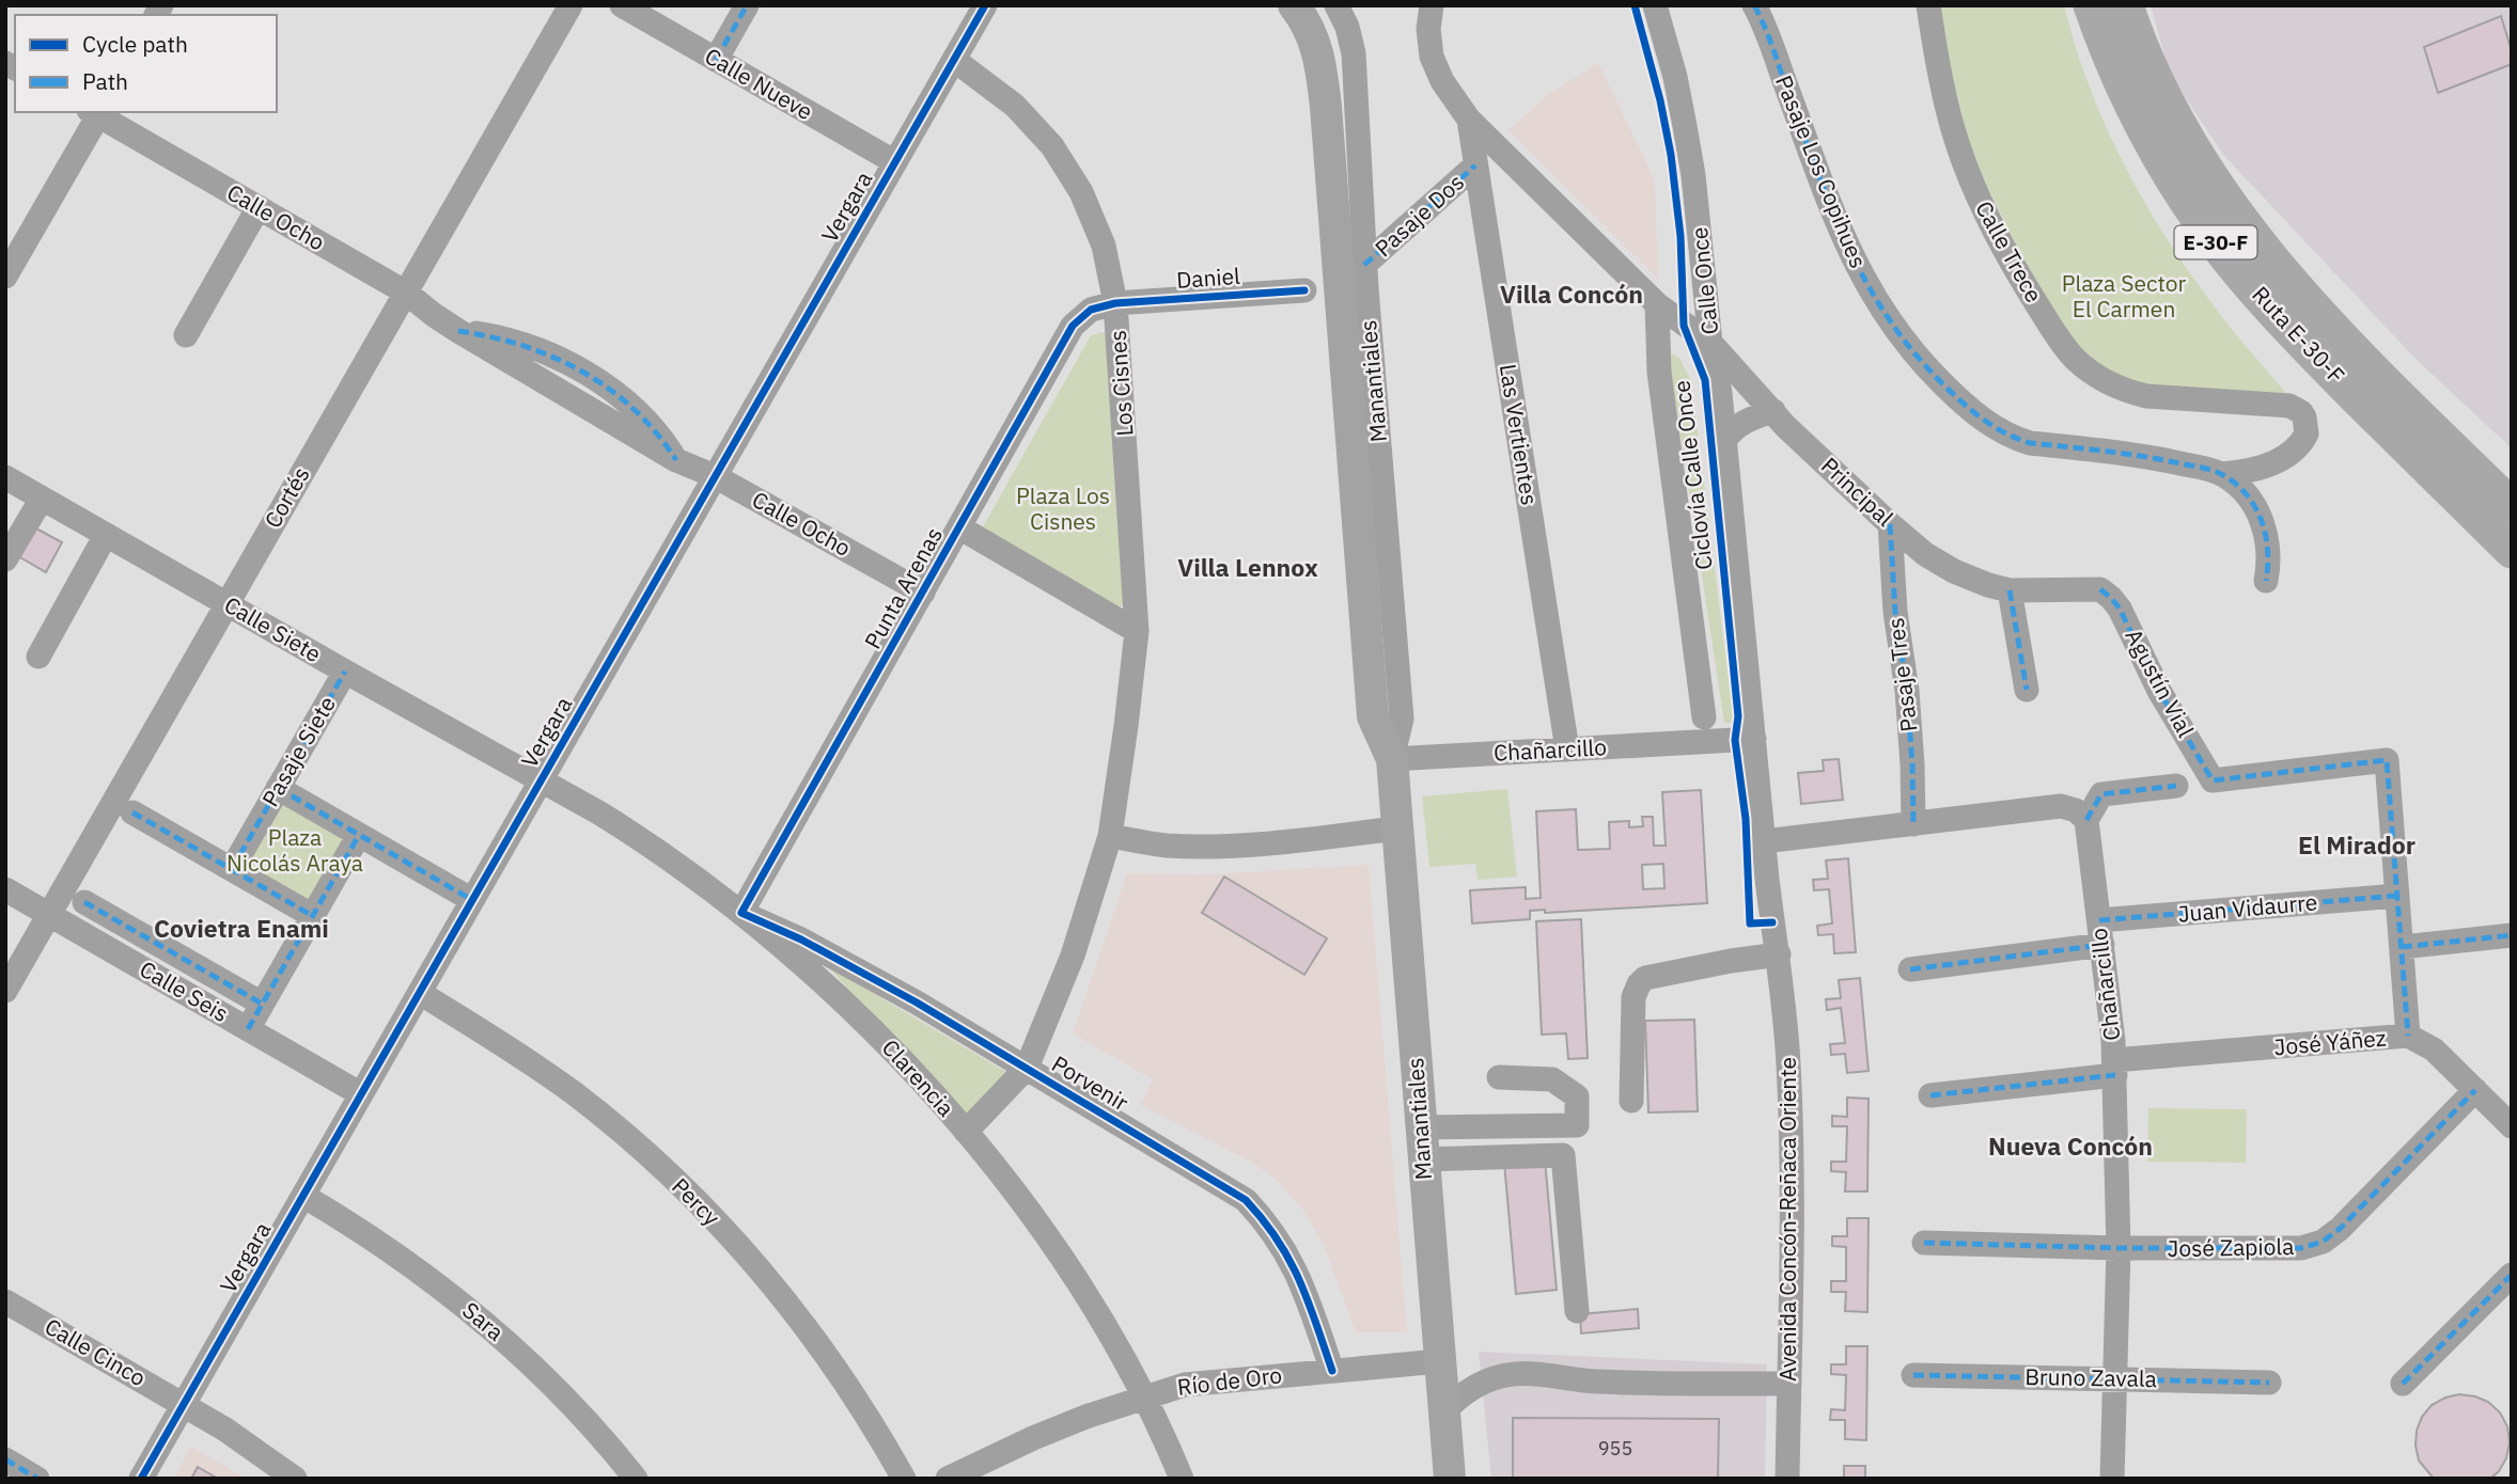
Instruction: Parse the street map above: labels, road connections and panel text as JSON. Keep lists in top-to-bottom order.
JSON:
{
  "streets": {
    "highway": ["E-30-F", "Ruta E-30-F"],
    "main road": ["Manantiales"],
    "street": [
      "Calle Nueve",
      "Pasaje Los Copihues",
      "Vergara",
      "Pasaje Dos",
      "Calle Ocho",
      "Calle Trece",
      "Daniel",
      "Calle Once",
      "Los Cisnes",
      "Las Vertientes",
      "Principal",
      "Cortés",
      "Punta Arenas",
      "Calle Siete",
      "Pasaje Tres",
      "Agustín Vial",
      "Chañarcillo",
      "Pasaje Siete",
      "Juan Vidaurre",
      "Calle Seis",
      "José Yáñez",
      "Clarencia",
      "Porvenir",
      "Percy",
      "Avenida Concón-Reñaca Oriente",
      "José Zapiola",
      "Sara",
      "Calle Cinco",
      "Bruno Zavala",
      "Río de Oro"
    ],
    "cycle path": ["Ciclovía Calle Once"]
  },
  "crossings": [
    ["Calle Nueve", "Vergara"],
    ["Pasaje Los Copihues", "Calle Trece"],
    ["Vergara", "Calle Ocho"],
    ["Vergara", "Los Cisnes"],
    ["Vergara", "Calle Siete"],
    ["Vergara", "Calle Seis"],
    ["Vergara", "Clarencia"],
    ["Vergara", "Percy"],
    ["Vergara", "Sara"],
    ["Vergara", "Calle Cinco"],
    ["Pasaje Dos", "Manantiales"],
    ["Pasaje Dos", "Las Vertientes"],
    ["Calle Ocho", "Cortés"],
    ["Calle Ocho", "Punta Arenas"],
    ["Daniel", "Los Cisnes"],
    ["Daniel", "Punta Arenas"],
    ["Calle Once", "Principal"],
    ["Calle Once", "Chañarcillo"],
    ["Calle Once", "Avenida Concón-Reñaca Oriente"],
    ["Manantiales", "Chañarcillo"],
    ["Manantiales", "Río de Oro"],
    ["Los Cisnes", "Punta Arenas"],
    ["Los Cisnes", "Clarencia"],
    ["Los Cisnes", "Porvenir"],
    ["Las Vertientes", "Principal"],
    ["Las Vertientes", "Chañarcillo"],
    ["Principal", "Pasaje Tres"],
    ["Principal", "Agustín Vial"],
    ["Cortés", "Calle Siete"],
    ["Cortés", "Calle Seis"],
    ["Punta Arenas", "Clarencia"],
    ["Punta Arenas", "Porvenir"],
    ["Calle Siete", "Pasaje Siete"],
    ["Calle Siete", "Clarencia"],
    ["Agustín Vial", "Juan Vidaurre"],
    ["Chañarcillo", "Juan Vidaurre"],
    ["Chañarcillo", "José Yáñez"],
    ["Chañarcillo", "Avenida Concón-Reñaca Oriente"],
    ["Chañarcillo", "José Zapiola"],
    ["Chañarcillo", "Bruno Zavala"],
    ["José Yáñez", "José Zapiola"],
    ["Clarencia", "Porvenir"],
    ["Clarencia", "Río de Oro"],
    ["Porvenir", "Río de Oro"]
  ],
  "districts": [
    "Villa Concón",
    "Villa Lennox",
    "El Mirador",
    "Covietra Enami",
    "Nueva Concón"
  ],
  "parks": ["Plaza Sector El Carmen", "Plaza Los Cisnes", "Plaza Nicolás Araya"],
  "house_numbers": ["955"],
  "legend": ["Cycle path", "Path"]
}
